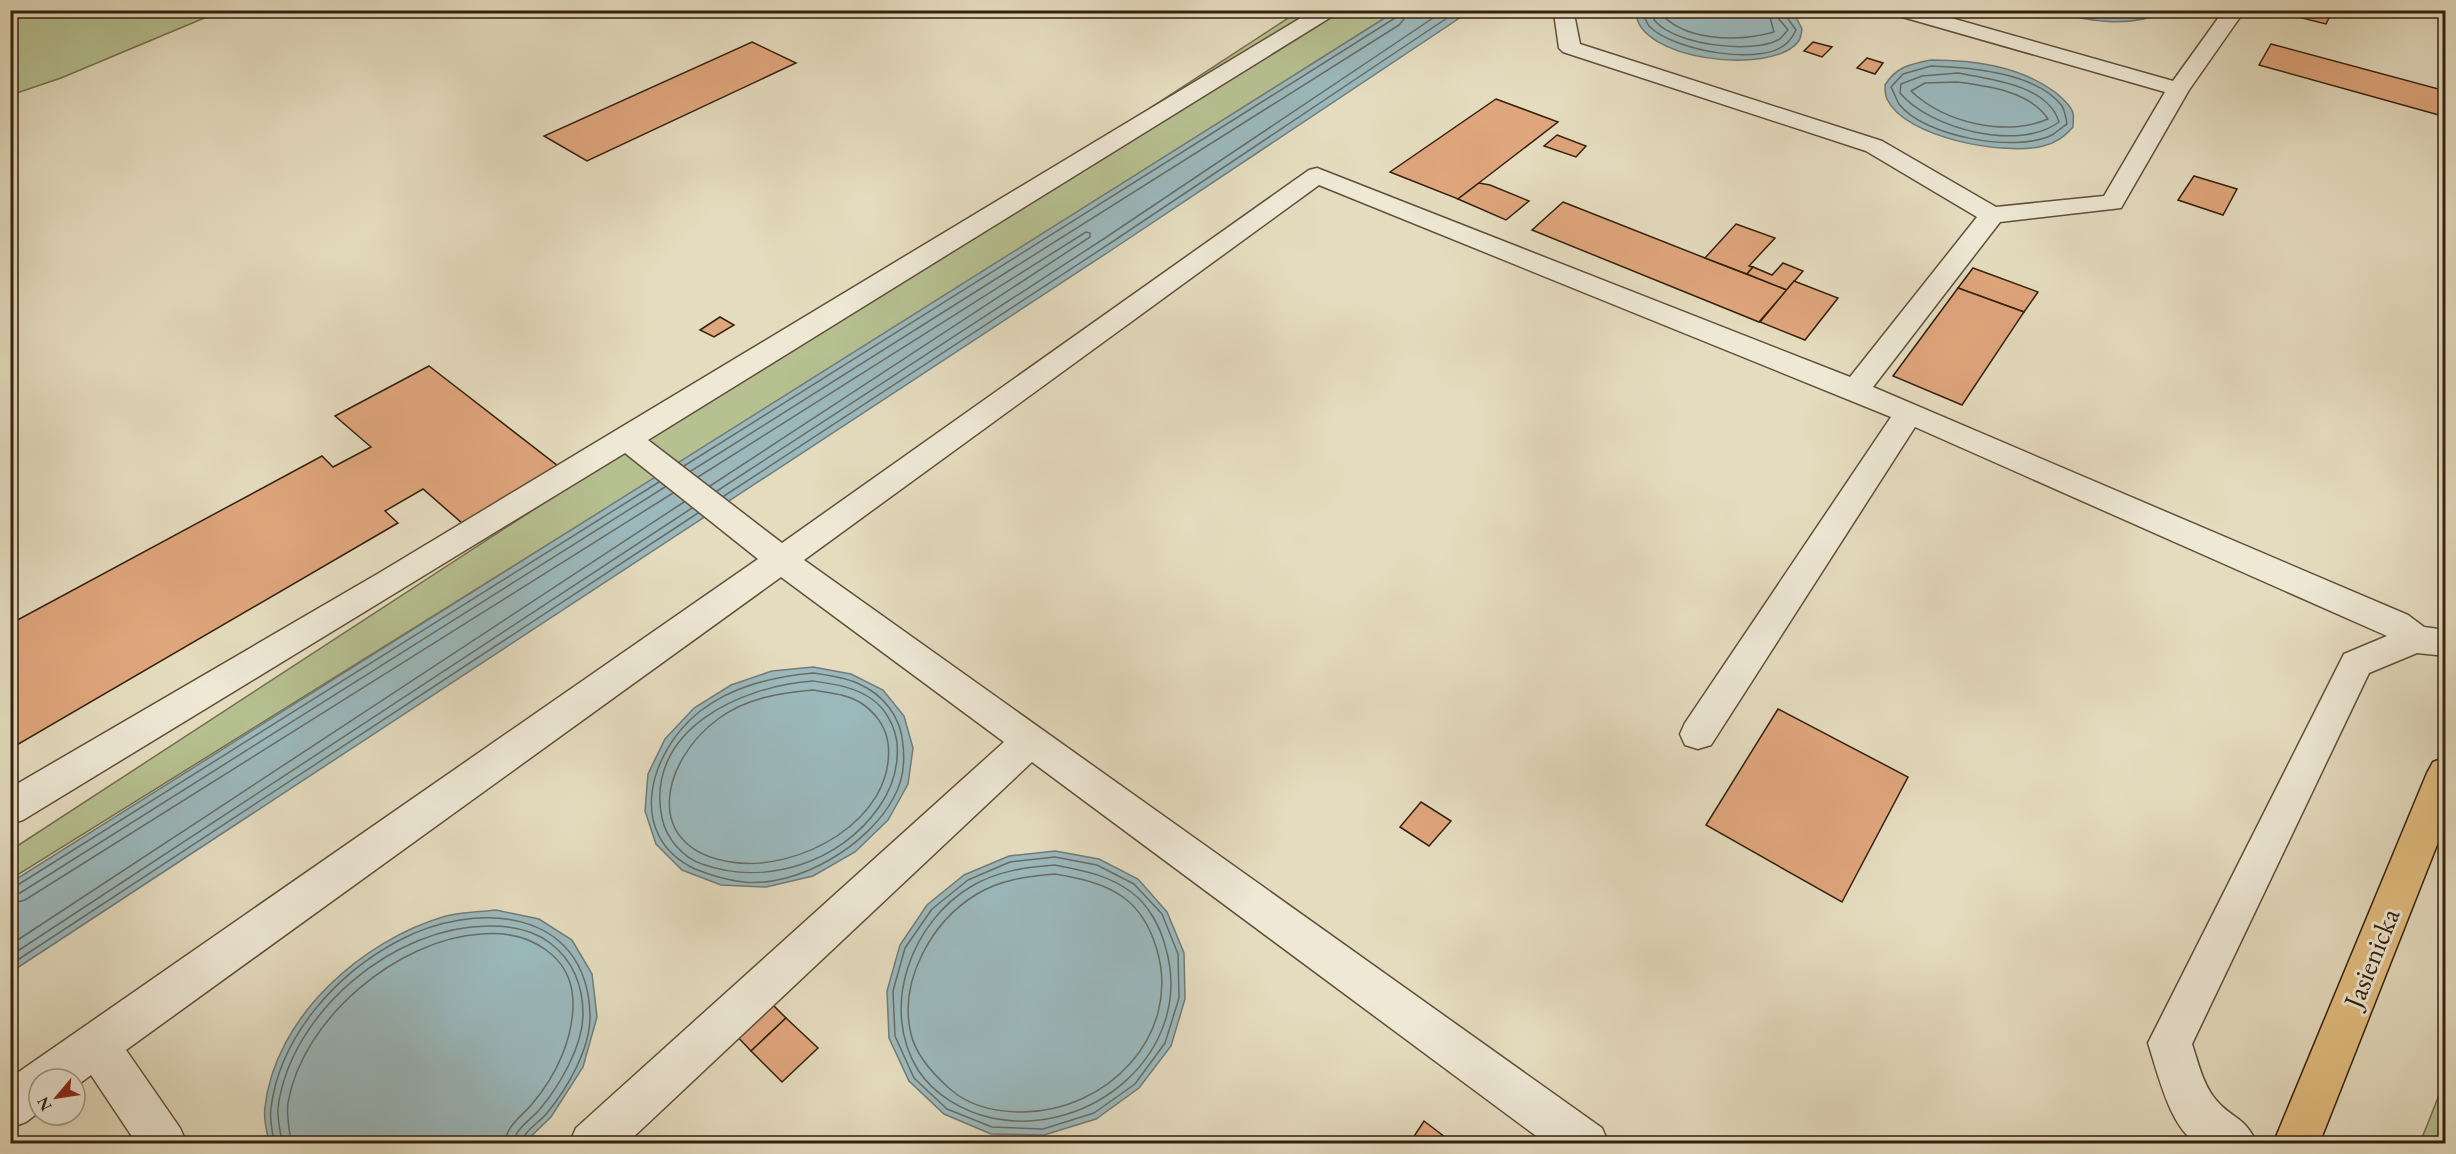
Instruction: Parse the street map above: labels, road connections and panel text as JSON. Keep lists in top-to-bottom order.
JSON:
{
  "streets": {
    "main road": ["Jasienicka"]
  },
  "north": "bottom left"
}
